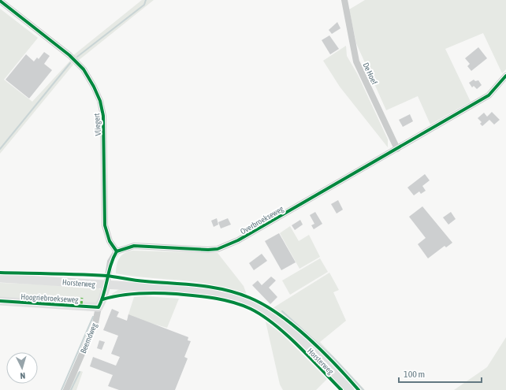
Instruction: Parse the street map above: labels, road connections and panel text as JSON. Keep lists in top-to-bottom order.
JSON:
{
  "streets": {
    "street": [
      "De Hoef",
      "Vliegert",
      "Overbroekseweg",
      "Horsterweg",
      "Hoogriebroekseweg",
      "Beemdweg"
    ]
  },
  "crossings": [
    ["De Hoef", "Overbroekseweg"],
    ["Vliegert", "Overbroekseweg"],
    ["Horsterweg", "Beemdweg"],
    ["Hoogriebroekseweg", "Beemdweg"]
  ],
  "scale_bar": "100 m",
  "north": "bottom"
}
